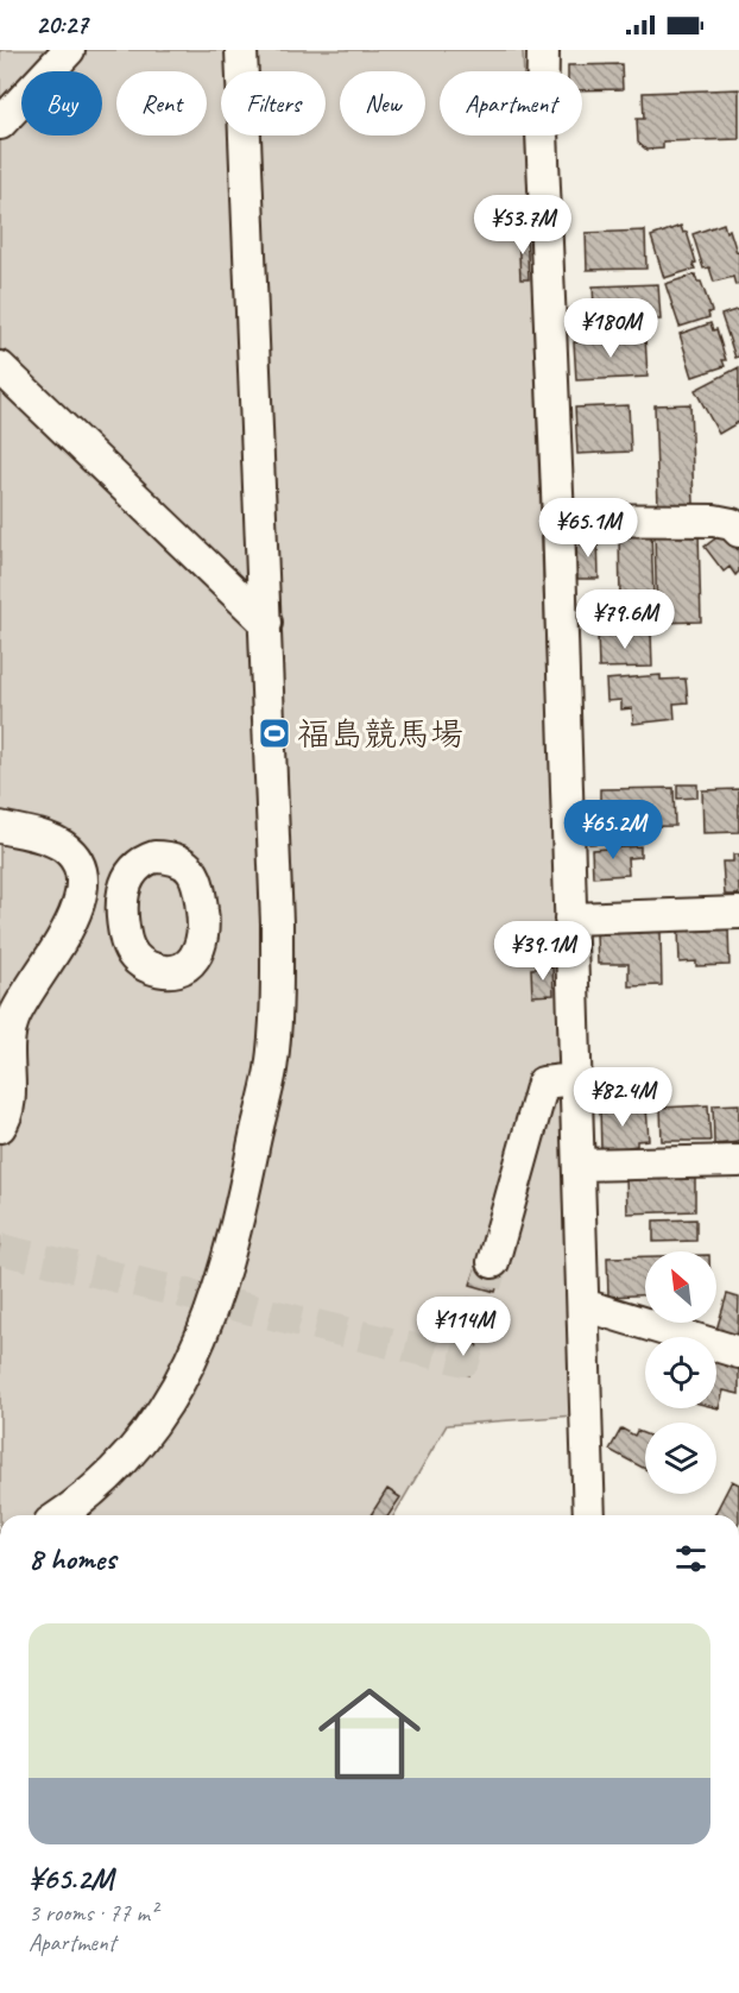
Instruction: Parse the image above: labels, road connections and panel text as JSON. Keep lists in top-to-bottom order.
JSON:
{
  "places": {
    "sports": ["福島競馬場"]
  },
  "north": "top left",
  "page": {
    "status": "20:27",
    "chip": [
      "Buy",
      "Rent",
      "Filters",
      "New",
      "Apartment"
    ],
    "price": [
      "¥53.7M",
      "¥180M",
      "¥65.1M",
      "¥79.6M",
      "¥65.2M",
      "¥39.1M",
      "¥82.4M",
      "¥114M"
    ],
    "heading": "8 homes",
    "list": [
      {
        "name": "¥65.2M",
        "note": "3 rooms · 77 m² · Apartment"
      }
    ]
  }
}
